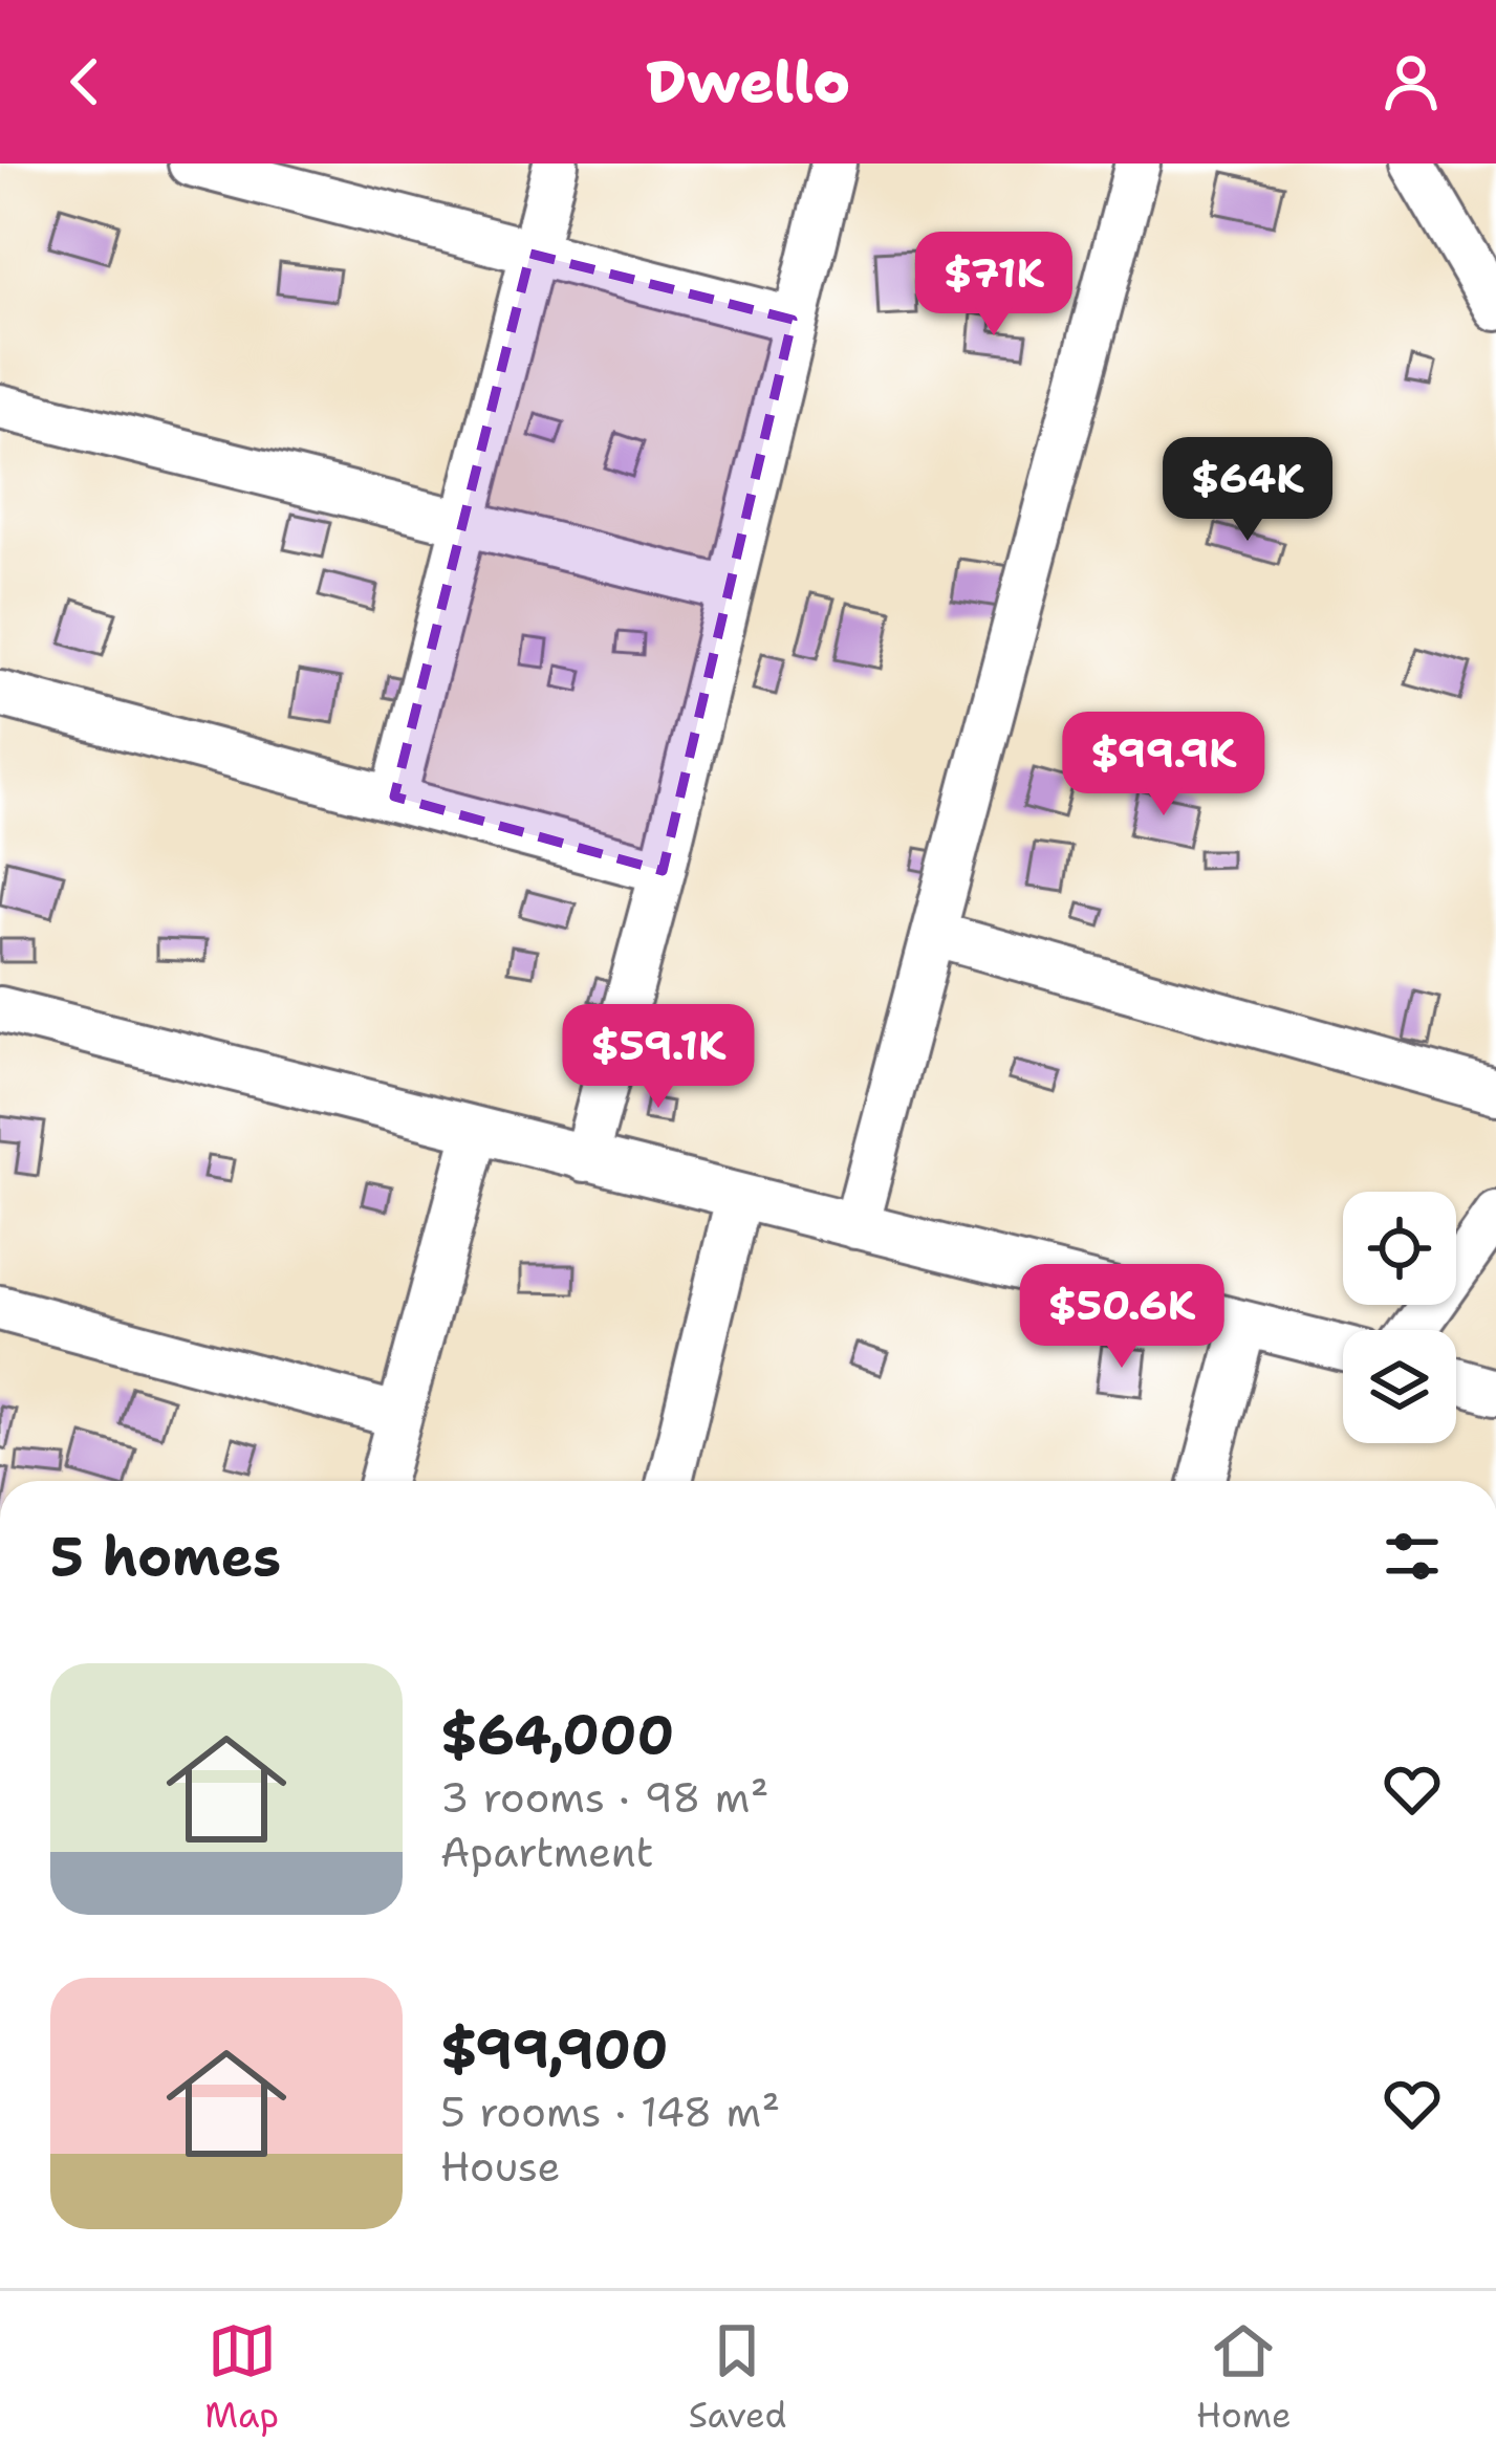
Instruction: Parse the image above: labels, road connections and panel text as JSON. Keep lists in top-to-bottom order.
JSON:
{
  "page": {
    "header": "Dwello",
    "price": [
      "$71K",
      "$64K",
      "$99.9K",
      "$59.1K",
      "$50.6K"
    ],
    "heading": "5 homes",
    "list": [
      {
        "name": "$64,000",
        "note": "3 rooms · 98 m² · Apartment"
      },
      {
        "name": "$99,900",
        "note": "5 rooms · 148 m² · House"
      }
    ],
    "tabs": ["Map", "Saved", "Home"]
  }
}
